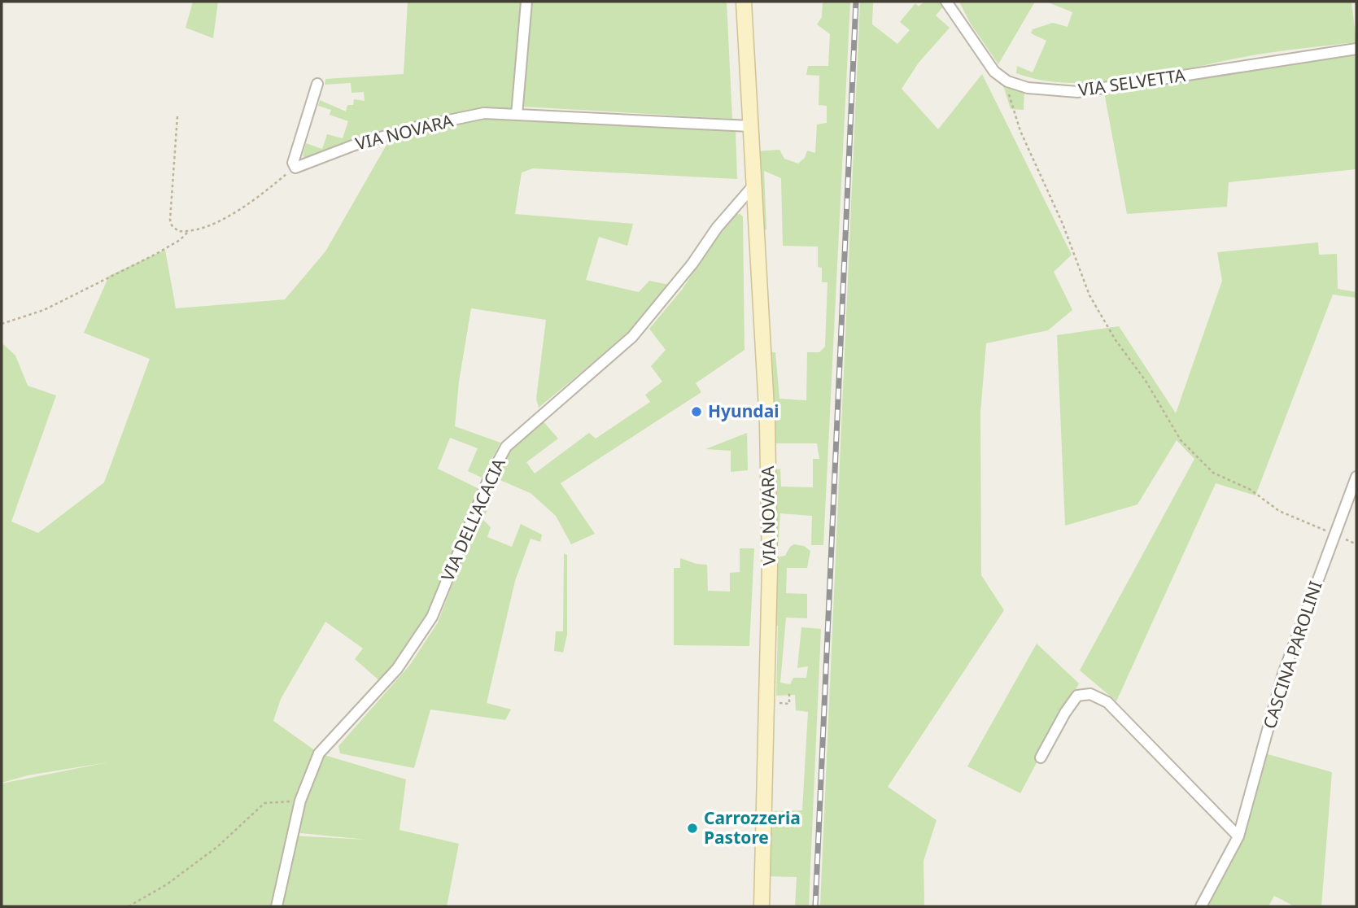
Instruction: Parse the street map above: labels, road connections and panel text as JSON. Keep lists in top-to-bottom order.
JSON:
{
  "streets": {
    "main road": ["VIA NOVARA"],
    "street": ["VIA SELVETTA", "VIA DELL'ACACIA", "CASCINA PAROLINI"]
  },
  "crossings": [
    ["VIA NOVARA", "VIA DELL'ACACIA"]
  ],
  "places": ["Hyundai", "Carrozzeria Pastore"]
}
